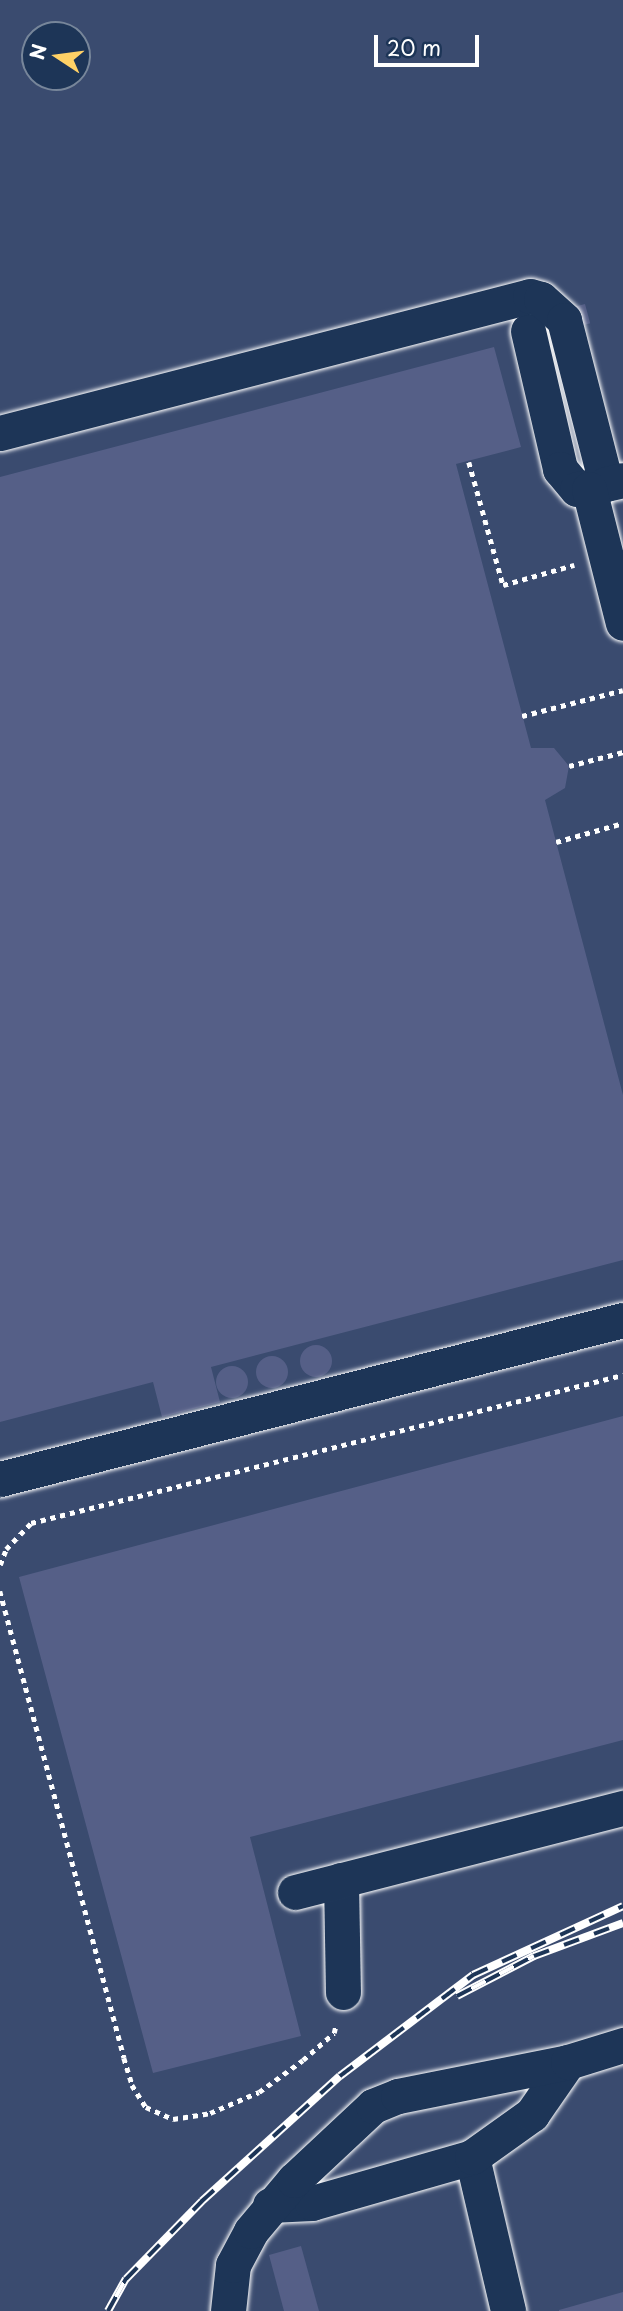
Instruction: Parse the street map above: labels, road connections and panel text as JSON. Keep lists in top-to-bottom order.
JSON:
{
  "scale_bar": "20 m",
  "north": "left"
}
